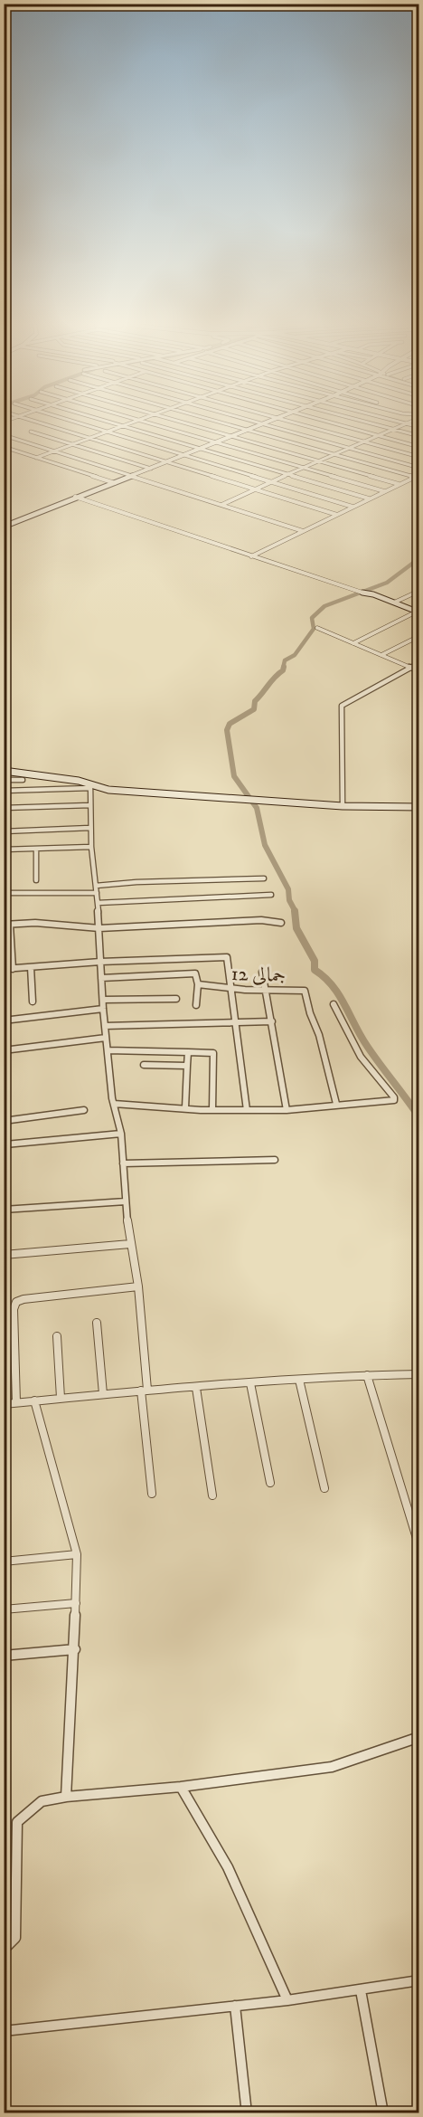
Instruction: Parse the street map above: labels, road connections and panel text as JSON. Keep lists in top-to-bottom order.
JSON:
{
  "streets": {
    "street": ["جمالی 12"]
  }
}
